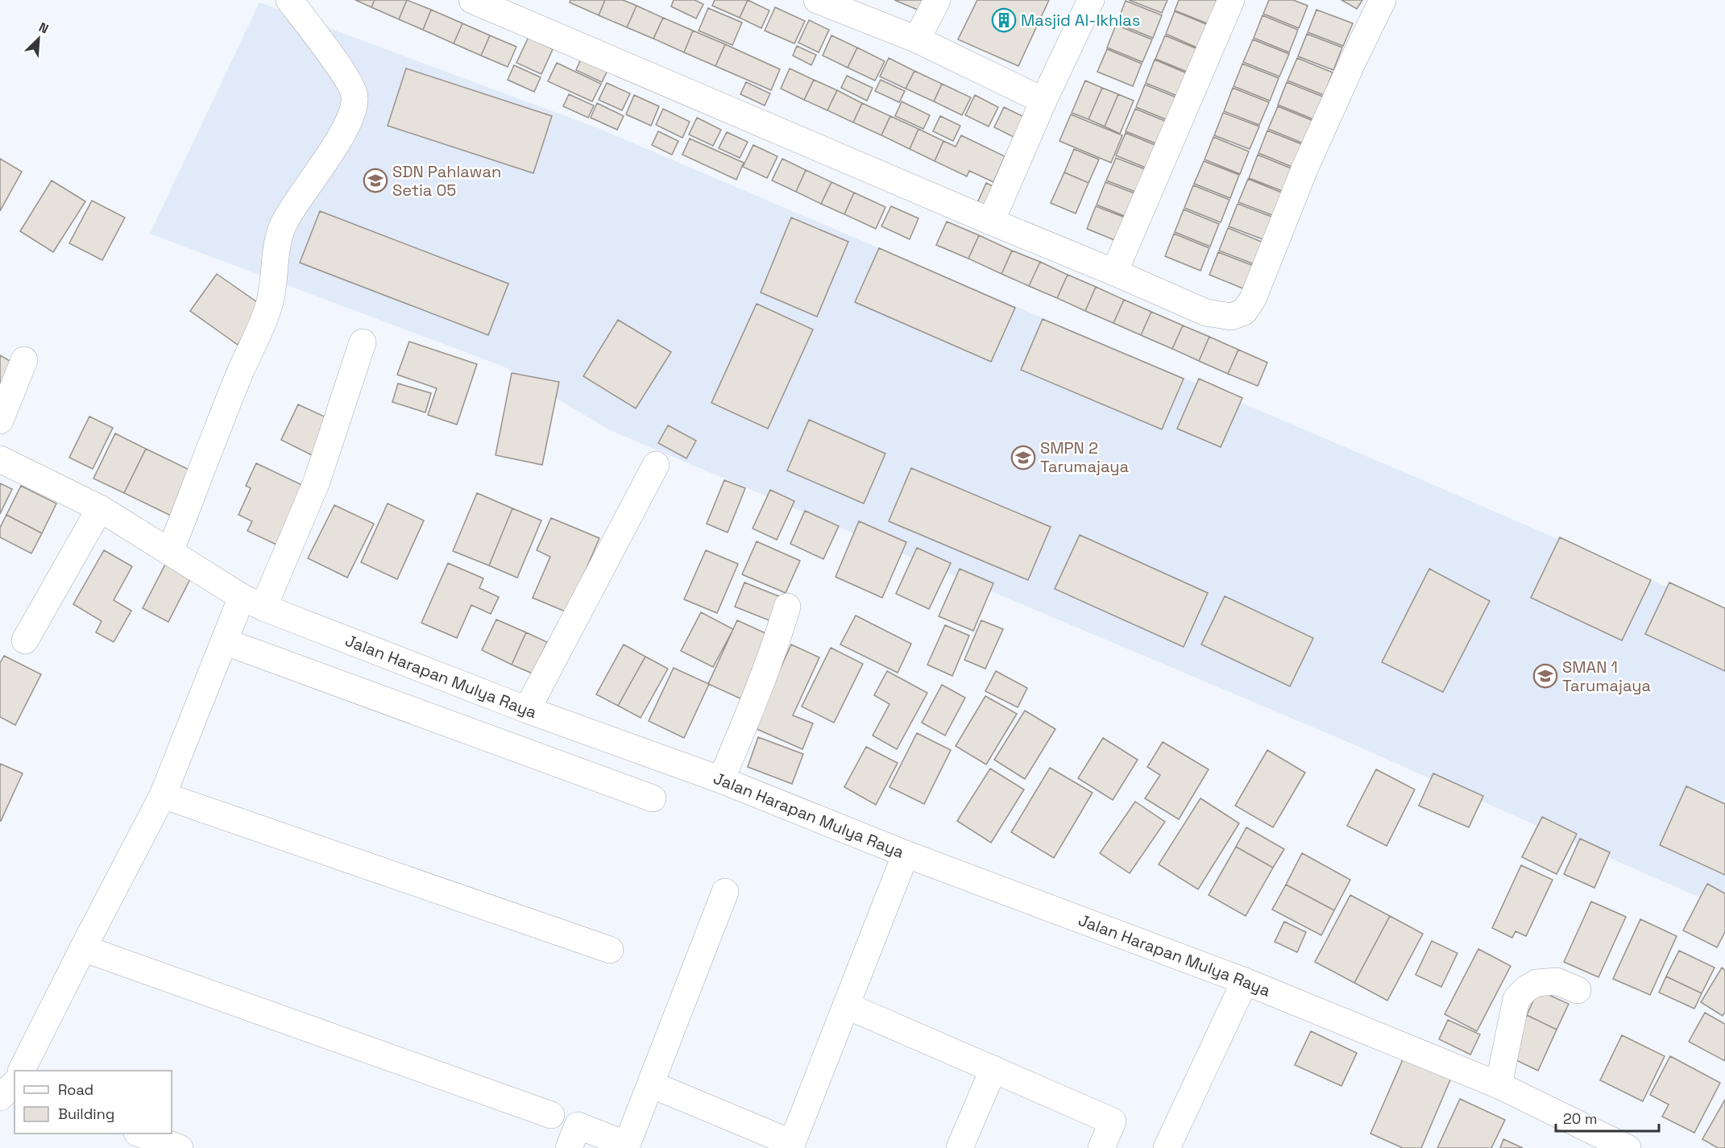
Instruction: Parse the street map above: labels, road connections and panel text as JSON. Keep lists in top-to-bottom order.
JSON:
{
  "streets": {
    "street": ["Jalan Harapan Mulya Raya"]
  },
  "places": {
    "building": ["Masjid Al-Ikhlas"],
    "school or university": ["SDN Pahlawan Setia 05", "SMPN 2 Tarumajaya", "SMAN 1 Tarumajaya"]
  },
  "legend": ["Road", "Building"],
  "scale_bar": "20 m",
  "north": "top right"
}
